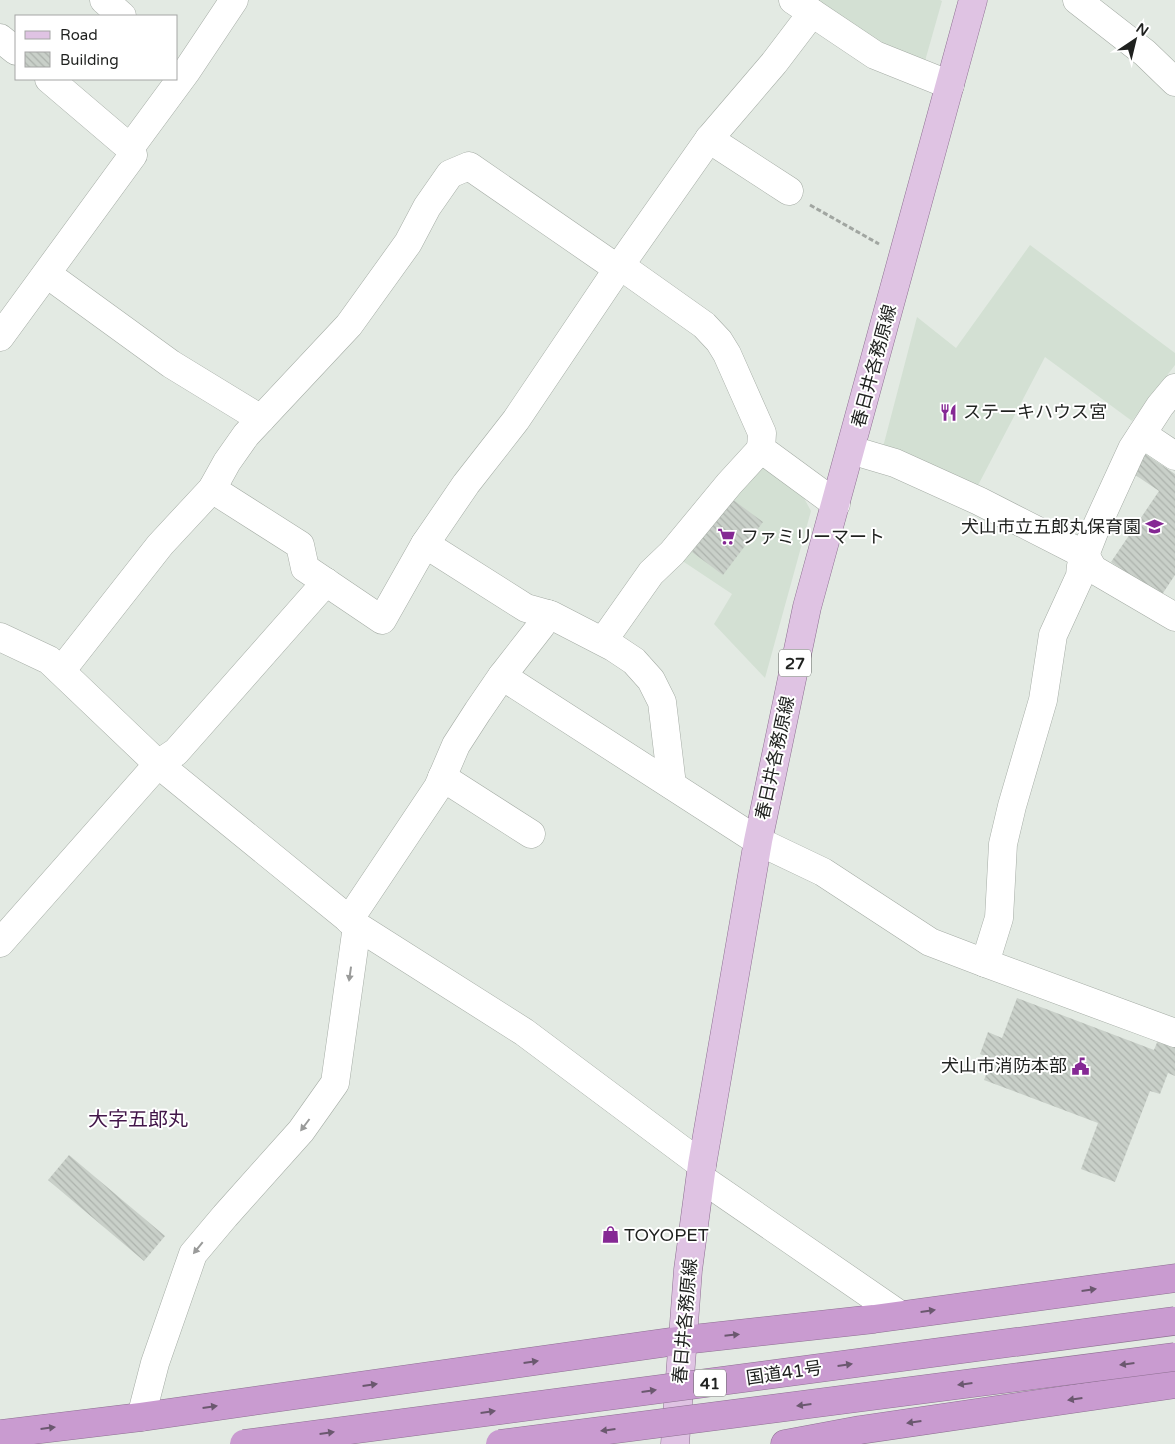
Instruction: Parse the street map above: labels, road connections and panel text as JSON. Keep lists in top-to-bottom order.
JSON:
{
  "streets": {
    "highway": ["国道41号", "41"],
    "main road": ["春日井各務原線", "27"]
  },
  "districts": ["大字五郎丸"],
  "places": {
    "restaurant": ["ステーキハウス宮"],
    "school or university": ["犬山市立五郎丸保育園"],
    "supermarket": ["ファミリーマート"],
    "public building": ["犬山市消防本部"],
    "shop": ["TOYOPET"]
  },
  "legend": ["Road", "Building"],
  "north": "top right"
}
